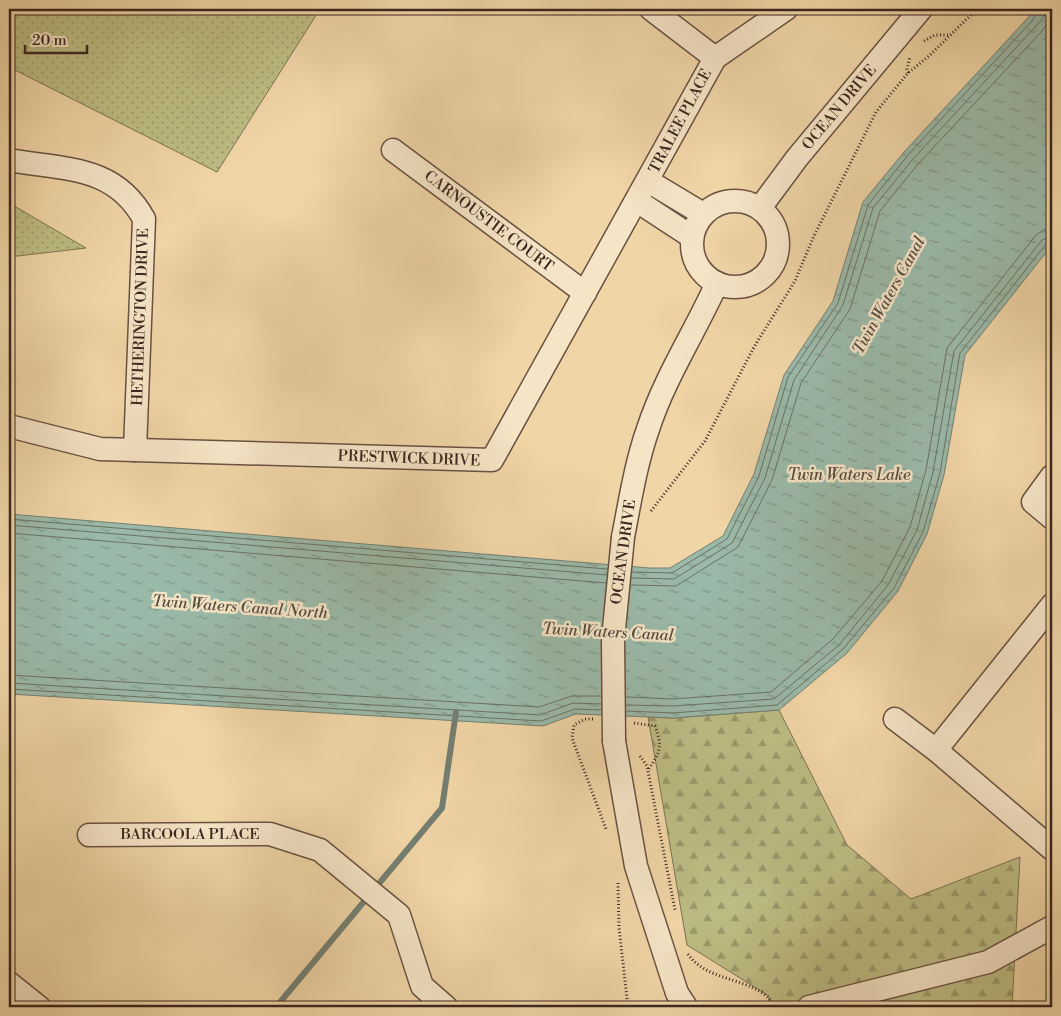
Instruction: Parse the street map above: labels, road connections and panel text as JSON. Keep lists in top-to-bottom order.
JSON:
{
  "streets": {
    "street": [
      "OCEAN DRIVE",
      "TRALEE PLACE",
      "CARNOUSTIE COURT",
      "HETHERINGTON DRIVE",
      "PRESTWICK DRIVE",
      "BARCOOLA PLACE"
    ]
  },
  "crossings": [
    ["TRALEE PLACE", "PRESTWICK DRIVE"],
    ["CARNOUSTIE COURT", "PRESTWICK DRIVE"],
    ["HETHERINGTON DRIVE", "PRESTWICK DRIVE"]
  ],
  "water": ["Twin Waters Canal", "Twin Waters Lake", "Twin Waters Canal North"],
  "scale_bar": "20 m"
}
